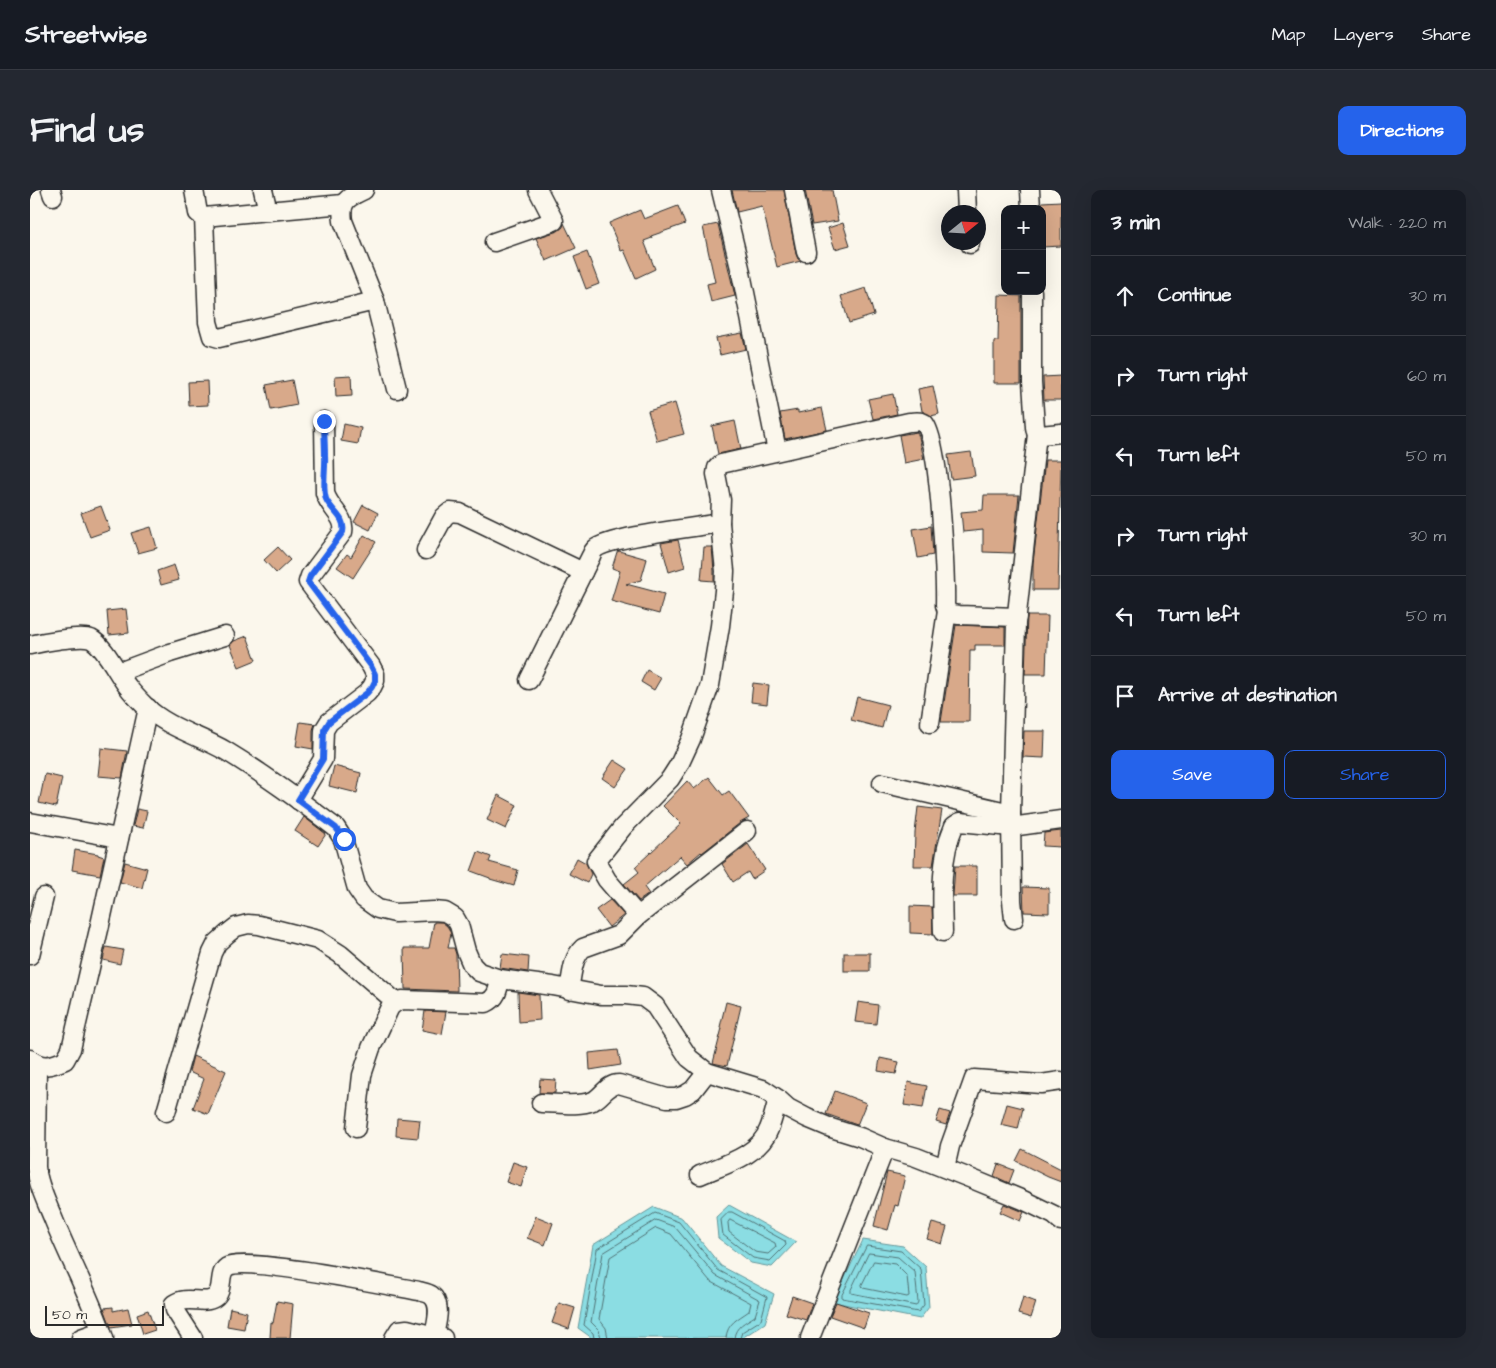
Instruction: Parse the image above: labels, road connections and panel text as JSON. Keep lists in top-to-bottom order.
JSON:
{
  "scale_bar": "50 m",
  "north": "right",
  "page": {
    "header": "Streetwise",
    "nav": ["Map", "Layers", "Share"],
    "title": "Find us",
    "buttons": [
      "Directions",
      ["Save", "Share"]
    ],
    "heading": ["3 min", "Walk · 220 m"],
    "map_buttons": ["+", "−"],
    "list": [
      ["Continue", "30 m"],
      ["Turn right", "60 m"],
      ["Turn left", "50 m"],
      ["Turn right", "30 m"],
      ["Turn left", "50 m"],
      "Arrive at destination"
    ],
    "scale": "50 m"
  }
}
